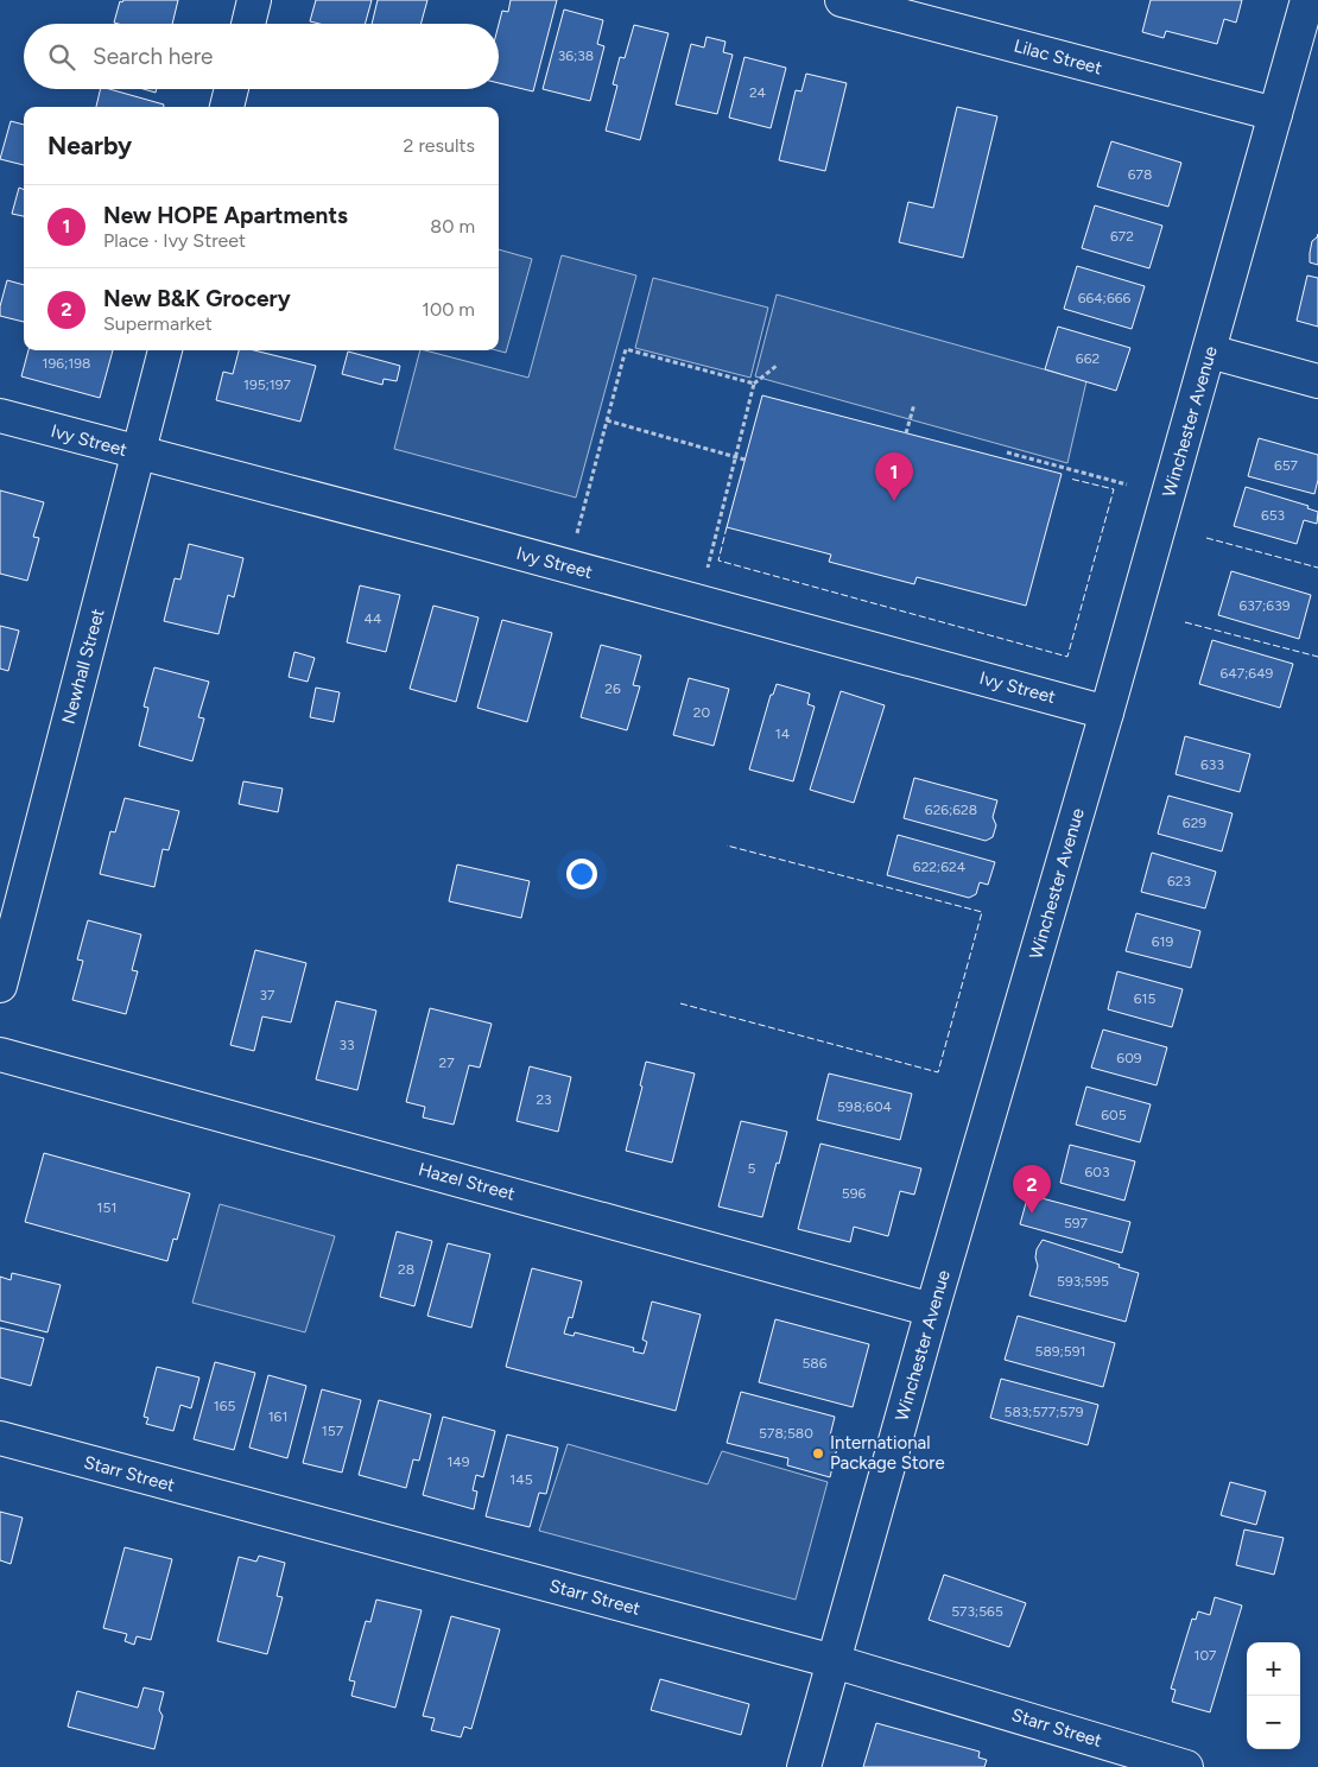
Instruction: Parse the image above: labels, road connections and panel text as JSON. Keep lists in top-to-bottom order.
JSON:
{
  "streets": {
    "street": [
      "Lilac Street",
      "Winchester Avenue",
      "Ivy Street",
      "Newhall Street",
      "Hazel Street",
      "Starr Street"
    ]
  },
  "crossings": [
    ["Lilac Street", "Winchester Avenue"],
    ["Winchester Avenue", "Ivy Street"],
    ["Winchester Avenue", "Hazel Street"],
    ["Winchester Avenue", "Starr Street"],
    ["Ivy Street", "Newhall Street"]
  ],
  "places": ["International Package Store"],
  "house_numbers": [
    "36;38",
    "24",
    "678",
    "672",
    "664;666",
    "662",
    "196;198",
    "195;197",
    "657",
    "653",
    "637;639",
    "44",
    "647;649",
    "26",
    "20",
    "14",
    "633",
    "626;628",
    "629",
    "622;624",
    "623",
    "619",
    "37",
    "615",
    "33",
    "609",
    "27",
    "23",
    "598;604",
    "605",
    "5",
    "603",
    "596",
    "151",
    "597",
    "28",
    "593;595",
    "589;591",
    "586",
    "165",
    "583;577;579",
    "161",
    "157",
    "578;580",
    "149",
    "145",
    "573;565",
    "107"
  ],
  "page": {
    "search": "Search here",
    "heading": ["Nearby", "2 results"],
    "list": [
      {
        "mark": "1",
        "name": "New HOPE Apartments",
        "note": "Place · Ivy Street",
        "value": "80 m"
      },
      {
        "mark": "2",
        "name": "New B&K Grocery",
        "note": "Supermarket",
        "value": "100 m"
      }
    ],
    "pins": ["1", "2"],
    "map_buttons": ["+", "−"]
  }
}
